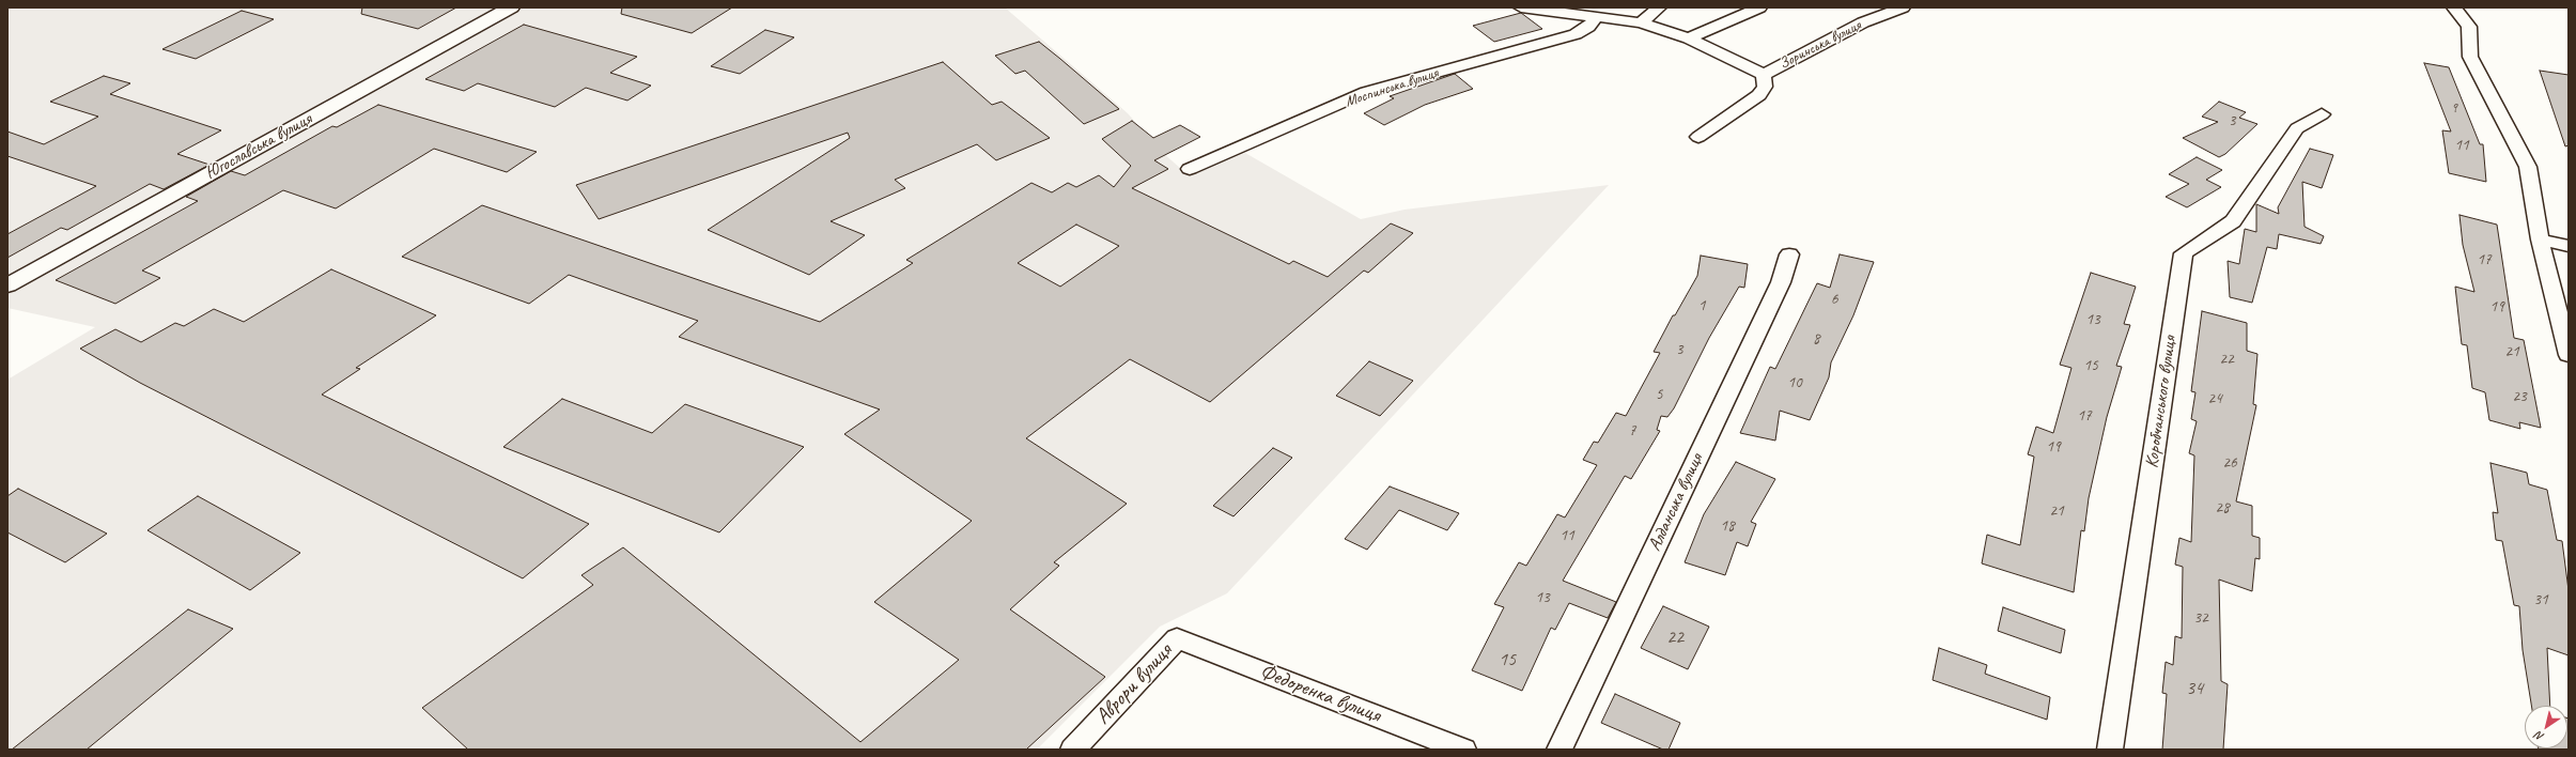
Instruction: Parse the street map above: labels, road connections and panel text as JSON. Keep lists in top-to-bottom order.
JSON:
{
  "streets": {
    "main road": ["Югославська вулиця"],
    "street": [
      "Зоринська вулиця",
      "Моспинська вулиця",
      "Коробчанського вулиця",
      "Алданська вулиця",
      "Аврори вулиця",
      "Федоренка вулиця"
    ]
  },
  "crossings": [
    ["Аврори вулиця", "Федоренка вулиця"]
  ],
  "house_numbers": [
    "9",
    "3",
    "11",
    "17",
    "6",
    "1",
    "19",
    "13",
    "8",
    "3",
    "21",
    "22",
    "15",
    "10",
    "5",
    "23",
    "24",
    "17",
    "7",
    "19",
    "26",
    "28",
    "21",
    "18",
    "11",
    "13",
    "31",
    "32",
    "22",
    "15",
    "34"
  ],
  "north": "bottom left"
}
